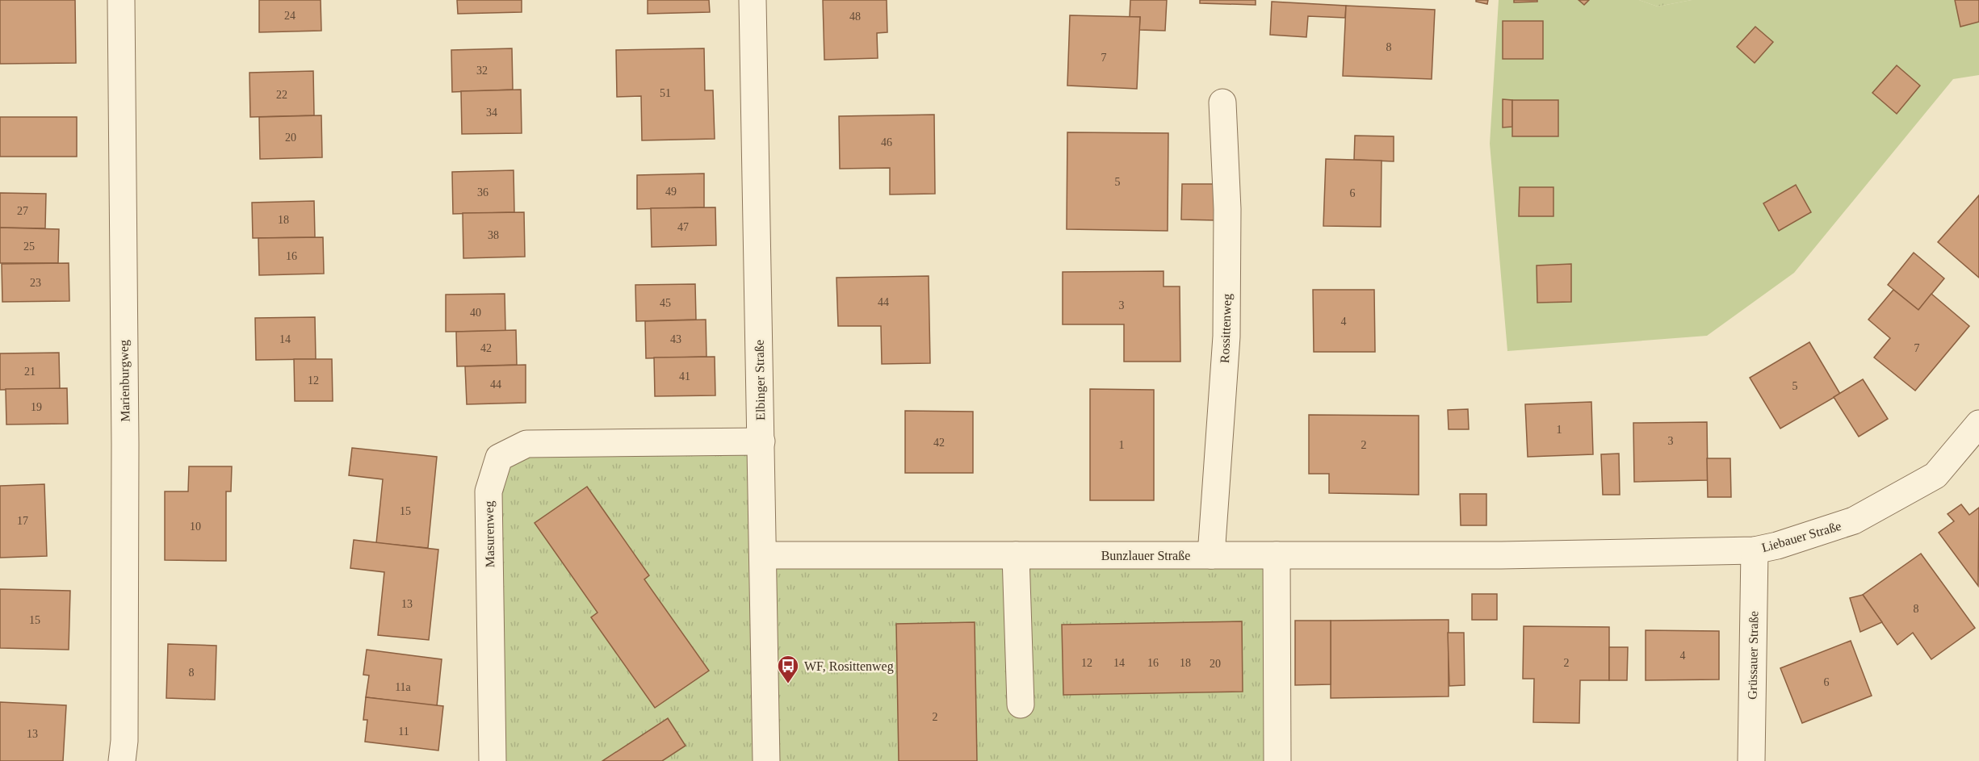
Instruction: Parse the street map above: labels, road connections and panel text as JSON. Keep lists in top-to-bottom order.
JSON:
{
  "streets": {
    "street": [
      "Rossittenweg",
      "Elbinger Straße",
      "Marienburgweg",
      "Masurenweg",
      "Liebauer Straße",
      "Bunzlauer Straße",
      "Grüssauer Straße"
    ]
  },
  "crossings": [
    ["Rossittenweg", "Bunzlauer Straße"],
    ["Elbinger Straße", "Masurenweg"],
    ["Elbinger Straße", "Bunzlauer Straße"],
    ["Liebauer Straße", "Bunzlauer Straße"],
    ["Liebauer Straße", "Grüssauer Straße"]
  ],
  "places": {
    "bus stop": ["WF, Rosittenweg"]
  },
  "house_numbers": [
    "24",
    "48",
    "8",
    "7",
    "32",
    "51",
    "22",
    "34",
    "20",
    "46",
    "5",
    "49",
    "36",
    "6",
    "27",
    "18",
    "47",
    "38",
    "25",
    "16",
    "23",
    "44",
    "45",
    "3",
    "40",
    "4",
    "14",
    "43",
    "42",
    "7",
    "21",
    "41",
    "12",
    "44",
    "5",
    "19",
    "1",
    "3",
    "42",
    "1",
    "2",
    "15",
    "17",
    "10",
    "13",
    "8",
    "15",
    "4",
    "12",
    "14",
    "16",
    "18",
    "2",
    "20",
    "8",
    "6",
    "11a",
    "2",
    "11",
    "13"
  ]
}
